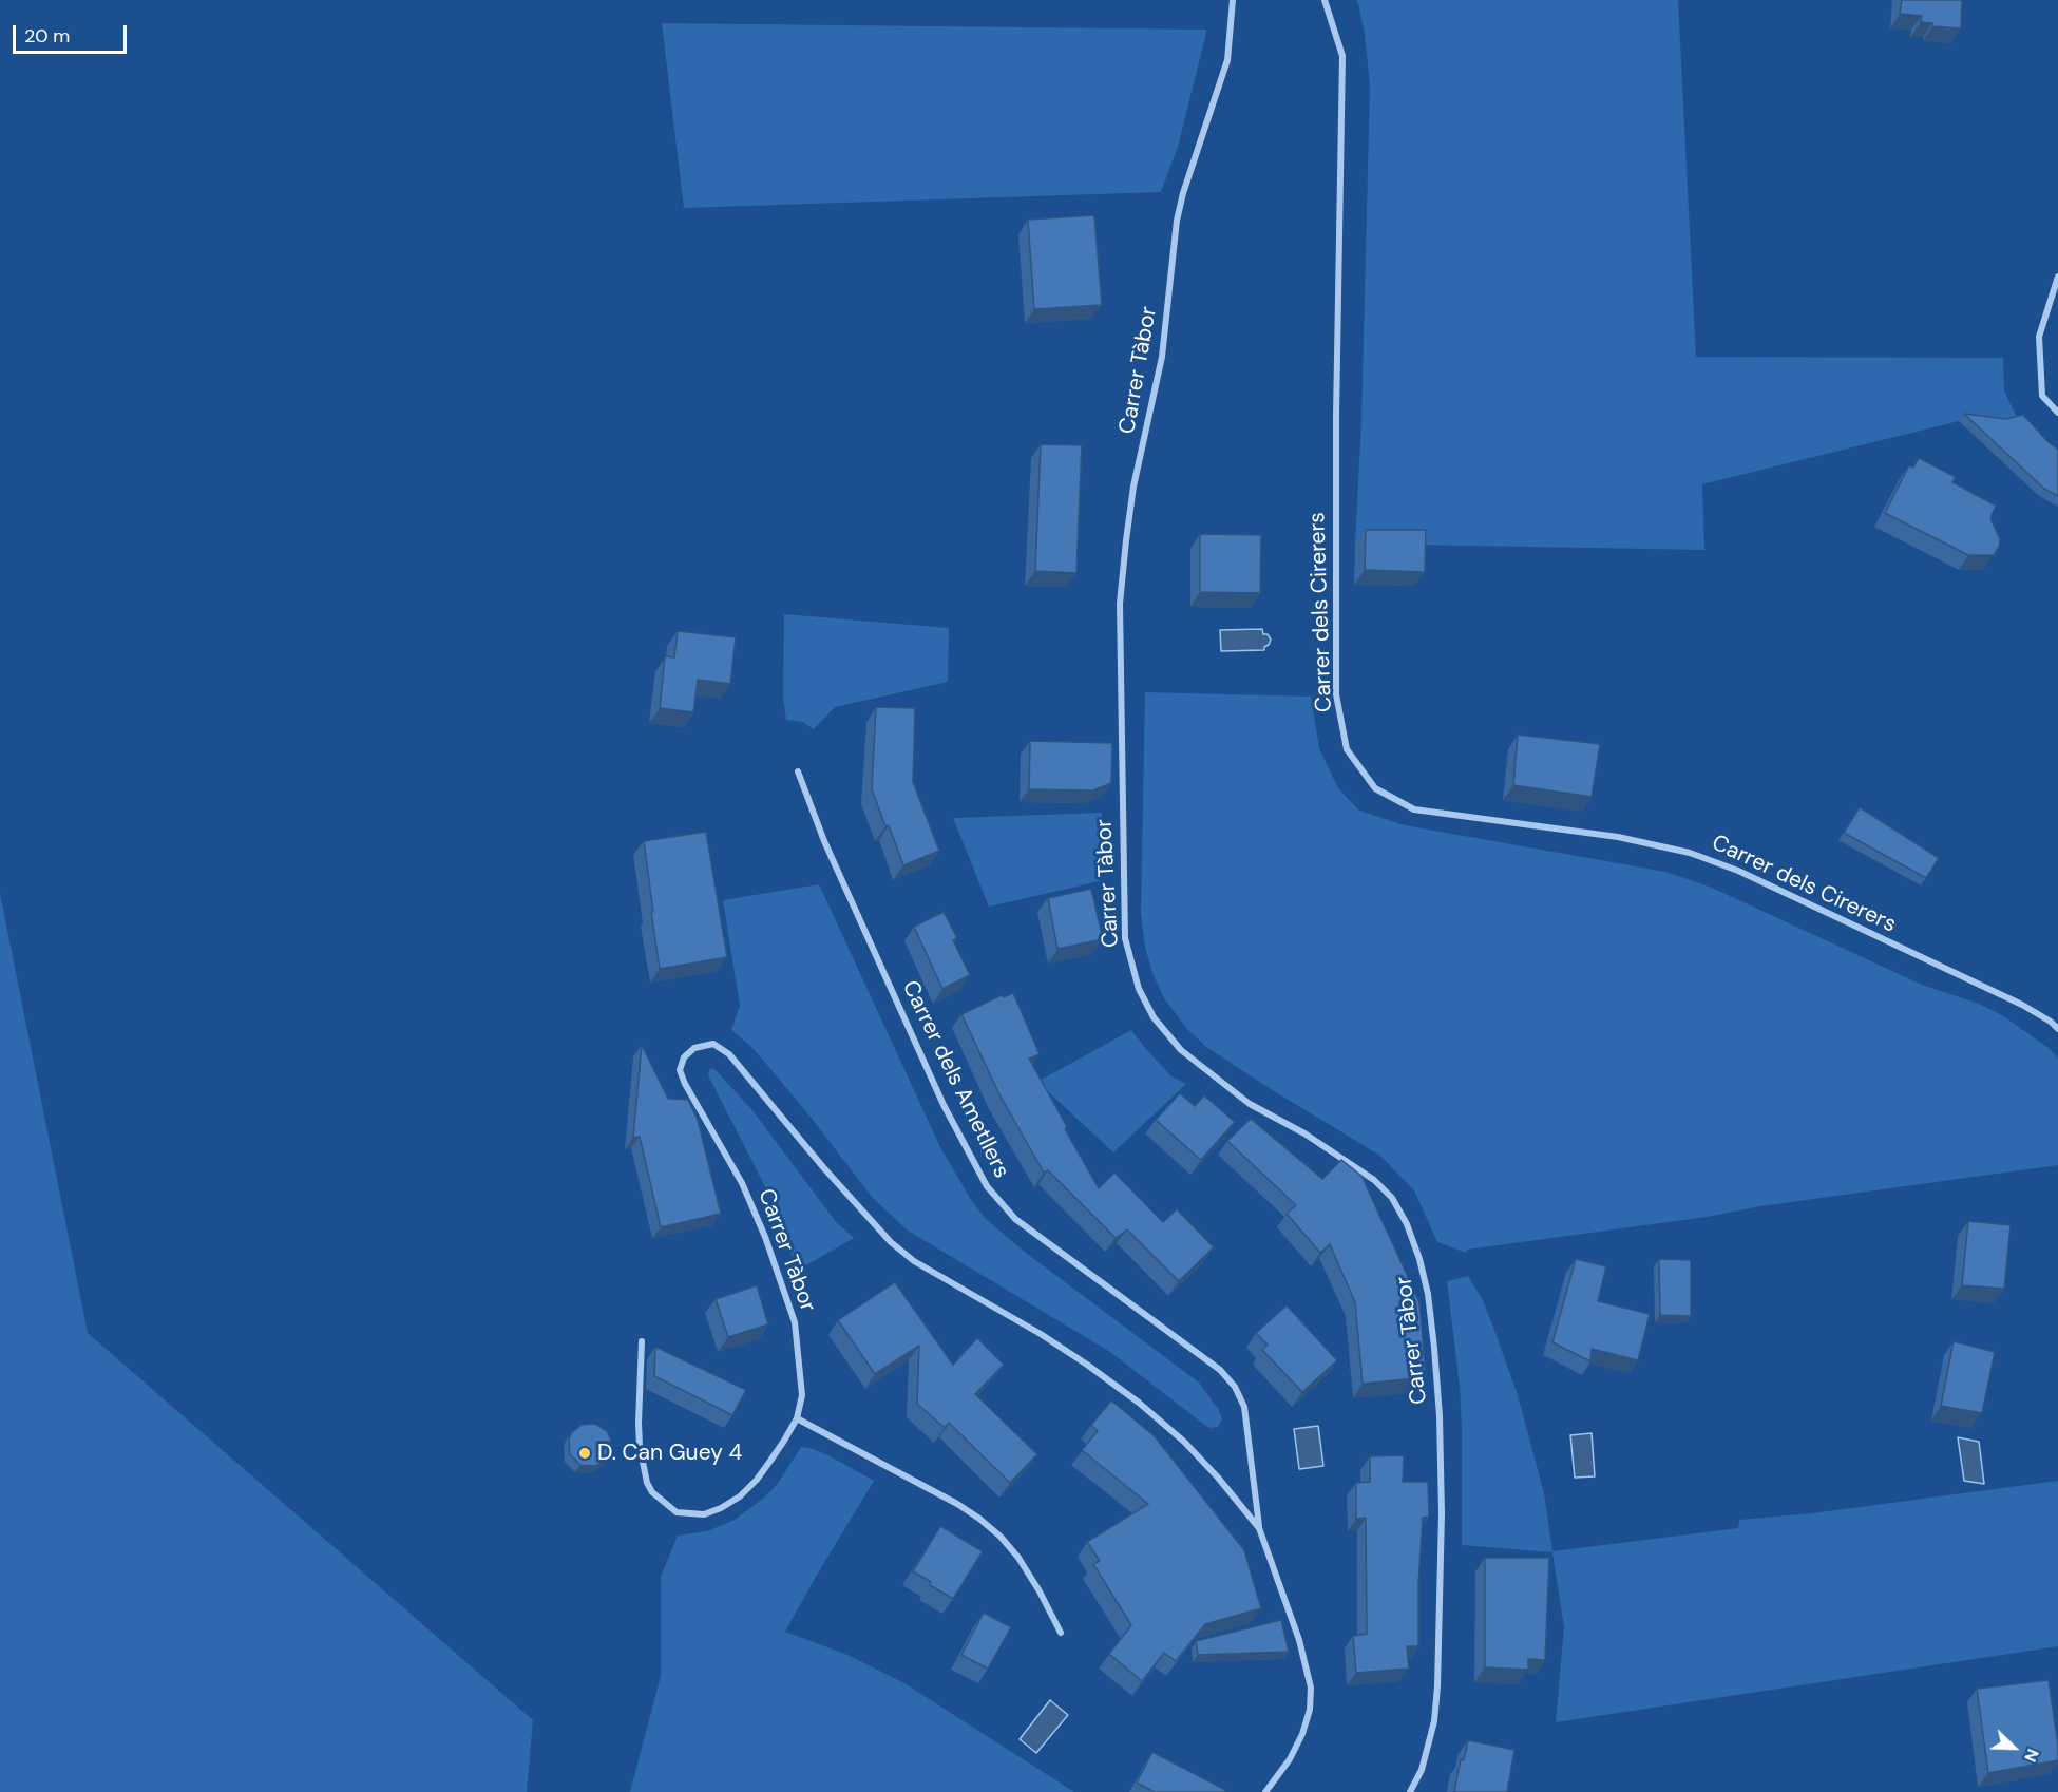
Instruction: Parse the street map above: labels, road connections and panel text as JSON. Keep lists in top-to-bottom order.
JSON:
{
  "streets": {
    "street": ["Carrer Tàbor", "Carrer dels Cirerers", "Carrer dels Ametllers"]
  },
  "crossings": [
    ["Carrer Tàbor", "Carrer dels Ametllers"]
  ],
  "places": ["D. Can Guey 4"],
  "scale_bar": "20 m",
  "north": "bottom right"
}
